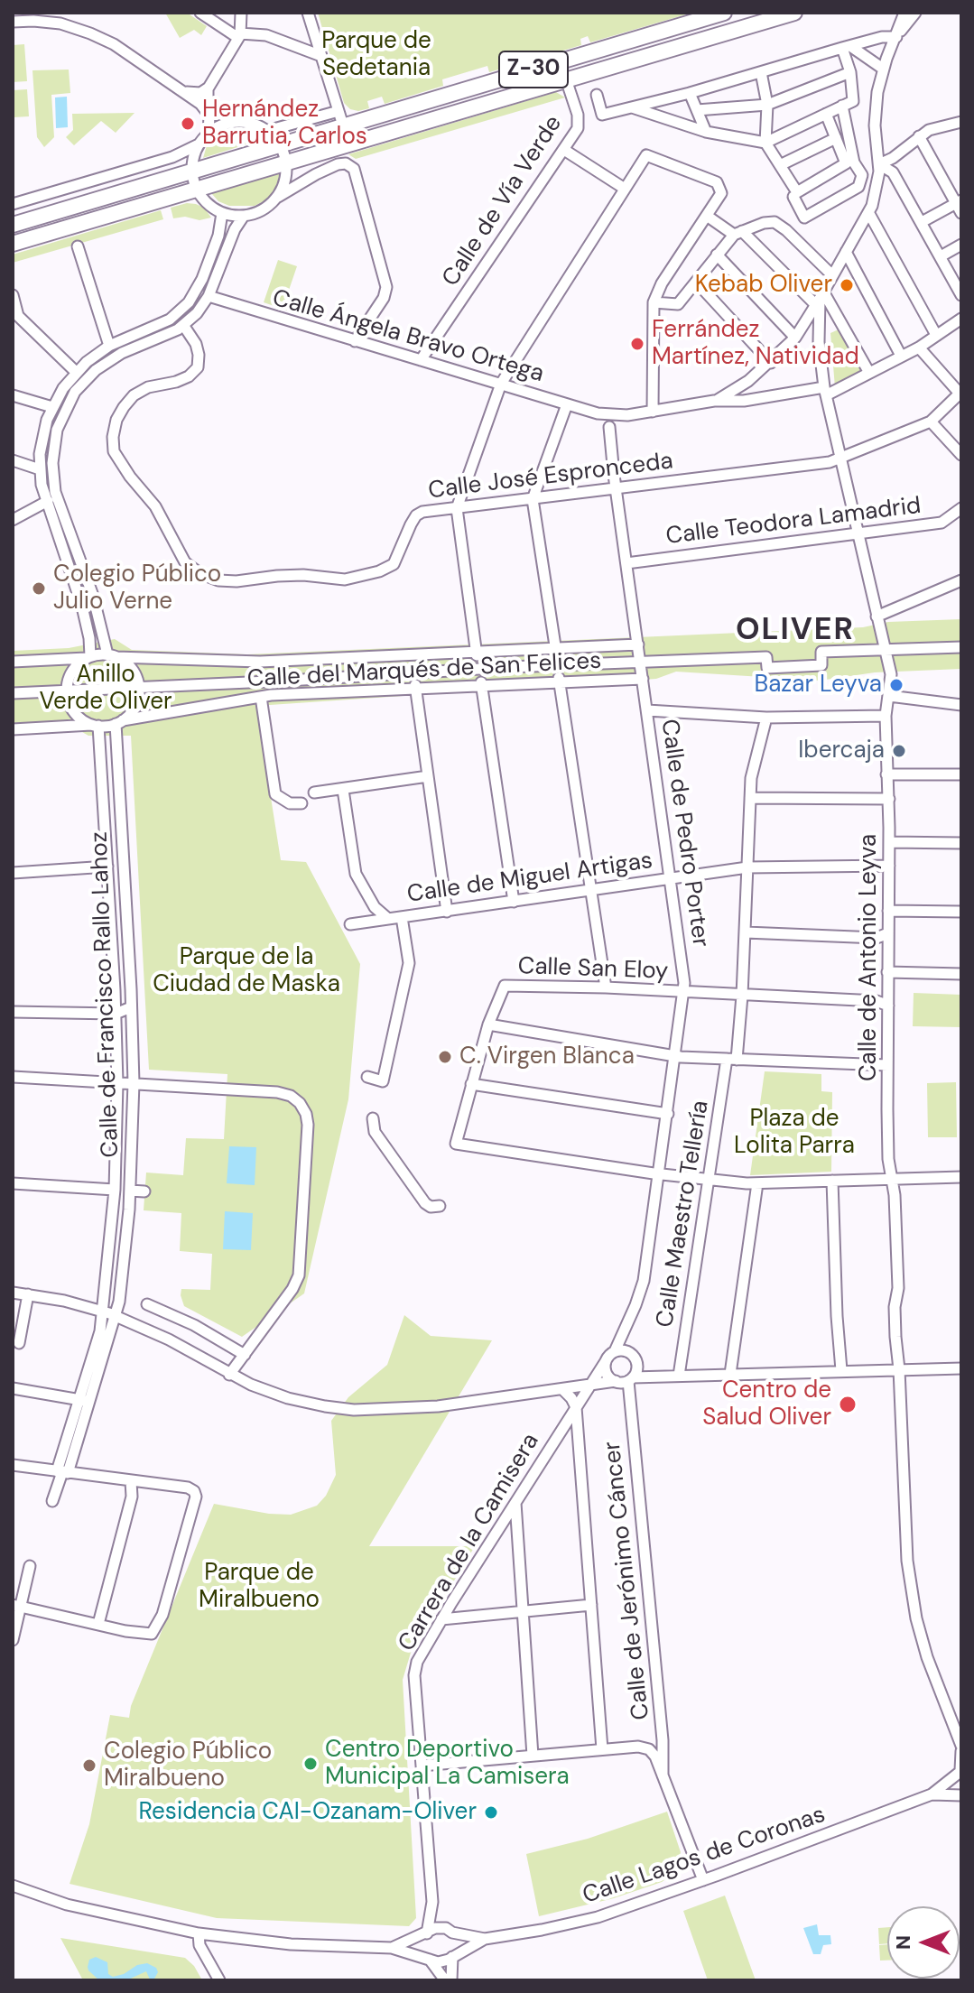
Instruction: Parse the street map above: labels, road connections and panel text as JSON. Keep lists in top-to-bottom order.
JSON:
{
  "streets": {
    "highway": ["Z-30"],
    "street": [
      "Calle de Vía Verde",
      "Calle Ángela Bravo Ortega",
      "Calle José Espronceda",
      "Calle Teodora Lamadrid",
      "Calle del Marqués de San Felices",
      "Calle de Pedro Porter",
      "Calle de Miguel Artigas",
      "Calle de Antonio Leyva",
      "Calle San Eloy",
      "Calle de Francisco Rallo Lahoz",
      "Calle Maestro Tellería",
      "Carrera de la Camisera",
      "Calle de Jerónimo Cáncer",
      "Calle Lagos de Coronas"
    ]
  },
  "crossings": [
    ["Z-30", "Calle de Vía Verde"],
    ["Calle de Vía Verde", "Calle Ángela Bravo Ortega"],
    ["Calle Ángela Bravo Ortega", "Calle de Antonio Leyva"],
    ["Calle José Espronceda", "Calle de Pedro Porter"],
    ["Calle José Espronceda", "Calle de Antonio Leyva"],
    ["Calle Teodora Lamadrid", "Calle de Pedro Porter"],
    ["Calle Teodora Lamadrid", "Calle de Antonio Leyva"],
    ["Calle del Marqués de San Felices", "Calle de Pedro Porter"],
    ["Calle del Marqués de San Felices", "Calle de Francisco Rallo Lahoz"],
    ["Calle de Pedro Porter", "Calle de Miguel Artigas"],
    ["Calle de Pedro Porter", "Calle San Eloy"],
    ["Calle de Miguel Artigas", "Calle de Antonio Leyva"],
    ["Calle de Miguel Artigas", "Calle Maestro Tellería"],
    ["Calle de Antonio Leyva", "Calle San Eloy"],
    ["Calle de Antonio Leyva", "Calle Lagos de Coronas"],
    ["Calle San Eloy", "Calle Maestro Tellería"],
    ["Carrera de la Camisera", "Calle de Jerónimo Cáncer"],
    ["Carrera de la Camisera", "Calle Lagos de Coronas"]
  ],
  "districts": ["OLIVER"],
  "parks": [
    "Parque de Sedetania",
    "Anillo Verde Oliver",
    "Parque de la Ciudad de Maska",
    "Plaza de Lolita Parra",
    "Parque de Miralbueno"
  ],
  "places": [
    "Hernández Barrutia, Carlos",
    "Kebab Oliver",
    "Ferrández Martínez, Natividad",
    "Colegio Público Julio Verne",
    "Bazar Leyva",
    "Ibercaja",
    "C. Virgen Blanca",
    "Centro de Salud Oliver",
    "Centro Deportivo Municipal La Camisera",
    "Colegio Público Miralbueno",
    "Residencia CAI-Ozanam-Oliver"
  ],
  "north": "left"
}
